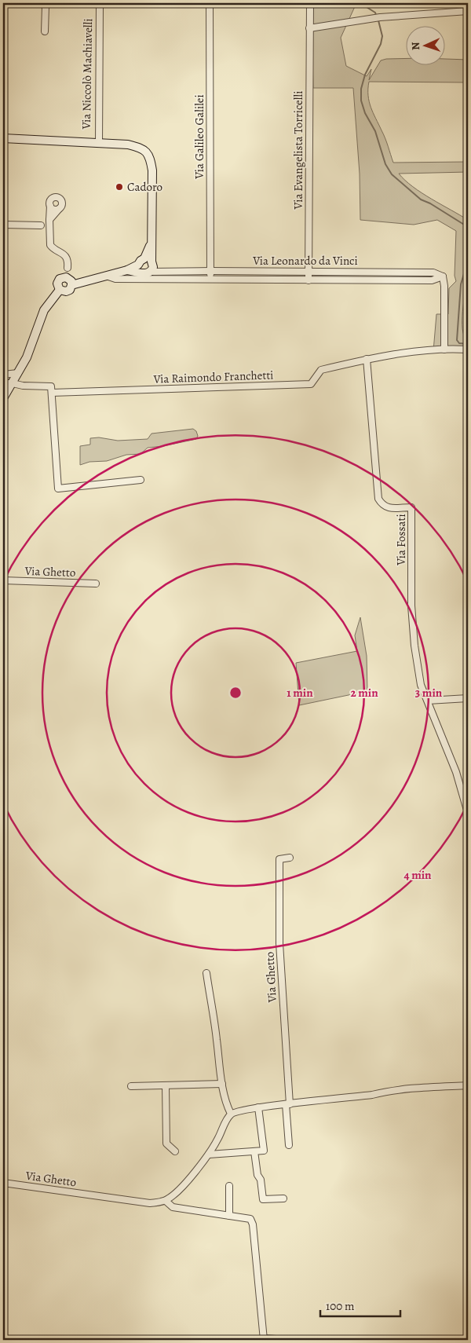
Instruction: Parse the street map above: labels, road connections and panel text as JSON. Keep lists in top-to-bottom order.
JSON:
{
  "streets": {
    "main road": ["Via Niccolò Machiavelli"],
    "street": [
      "Via Galileo Galilei",
      "Via Evangelista Torricelli",
      "Via Leonardo da Vinci",
      "Via Raimondo Franchetti",
      "Via Fossati",
      "Via Ghetto"
    ]
  },
  "crossings": [
    ["Via Niccolò Machiavelli", "Via Leonardo da Vinci"],
    ["Via Galileo Galilei", "Via Leonardo da Vinci"],
    ["Via Evangelista Torricelli", "Via Leonardo da Vinci"],
    ["Via Raimondo Franchetti", "Via Fossati"]
  ],
  "places": ["Cadoro"],
  "scale_bar": "100 m",
  "north": "left",
  "rings": [
    "1 min",
    "2 min",
    "3 min",
    "4 min"
  ]
}
